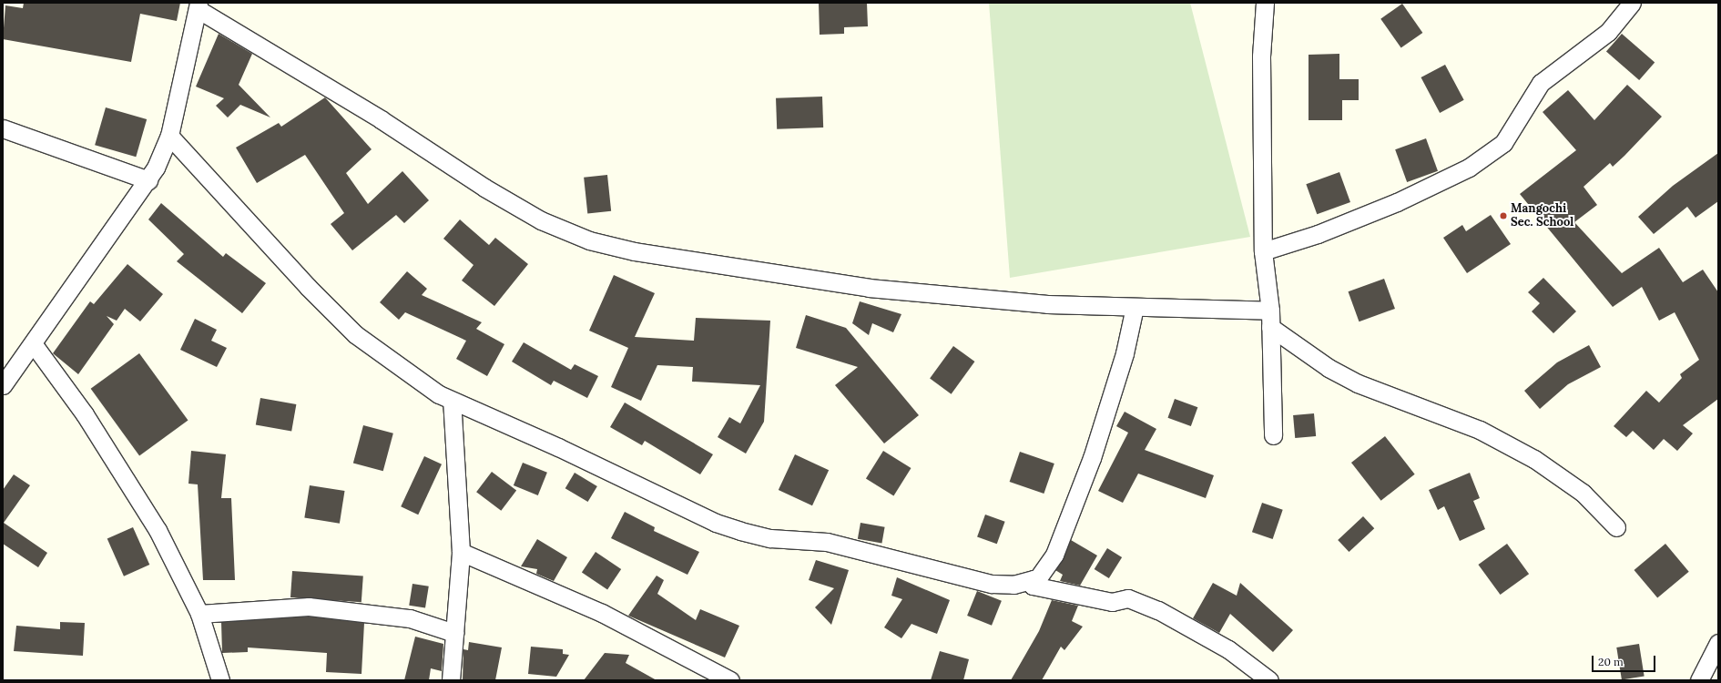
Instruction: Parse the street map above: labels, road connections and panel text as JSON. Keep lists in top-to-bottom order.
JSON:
{
  "places": ["Mangochi Sec. School"],
  "scale_bar": "20 m"
}
